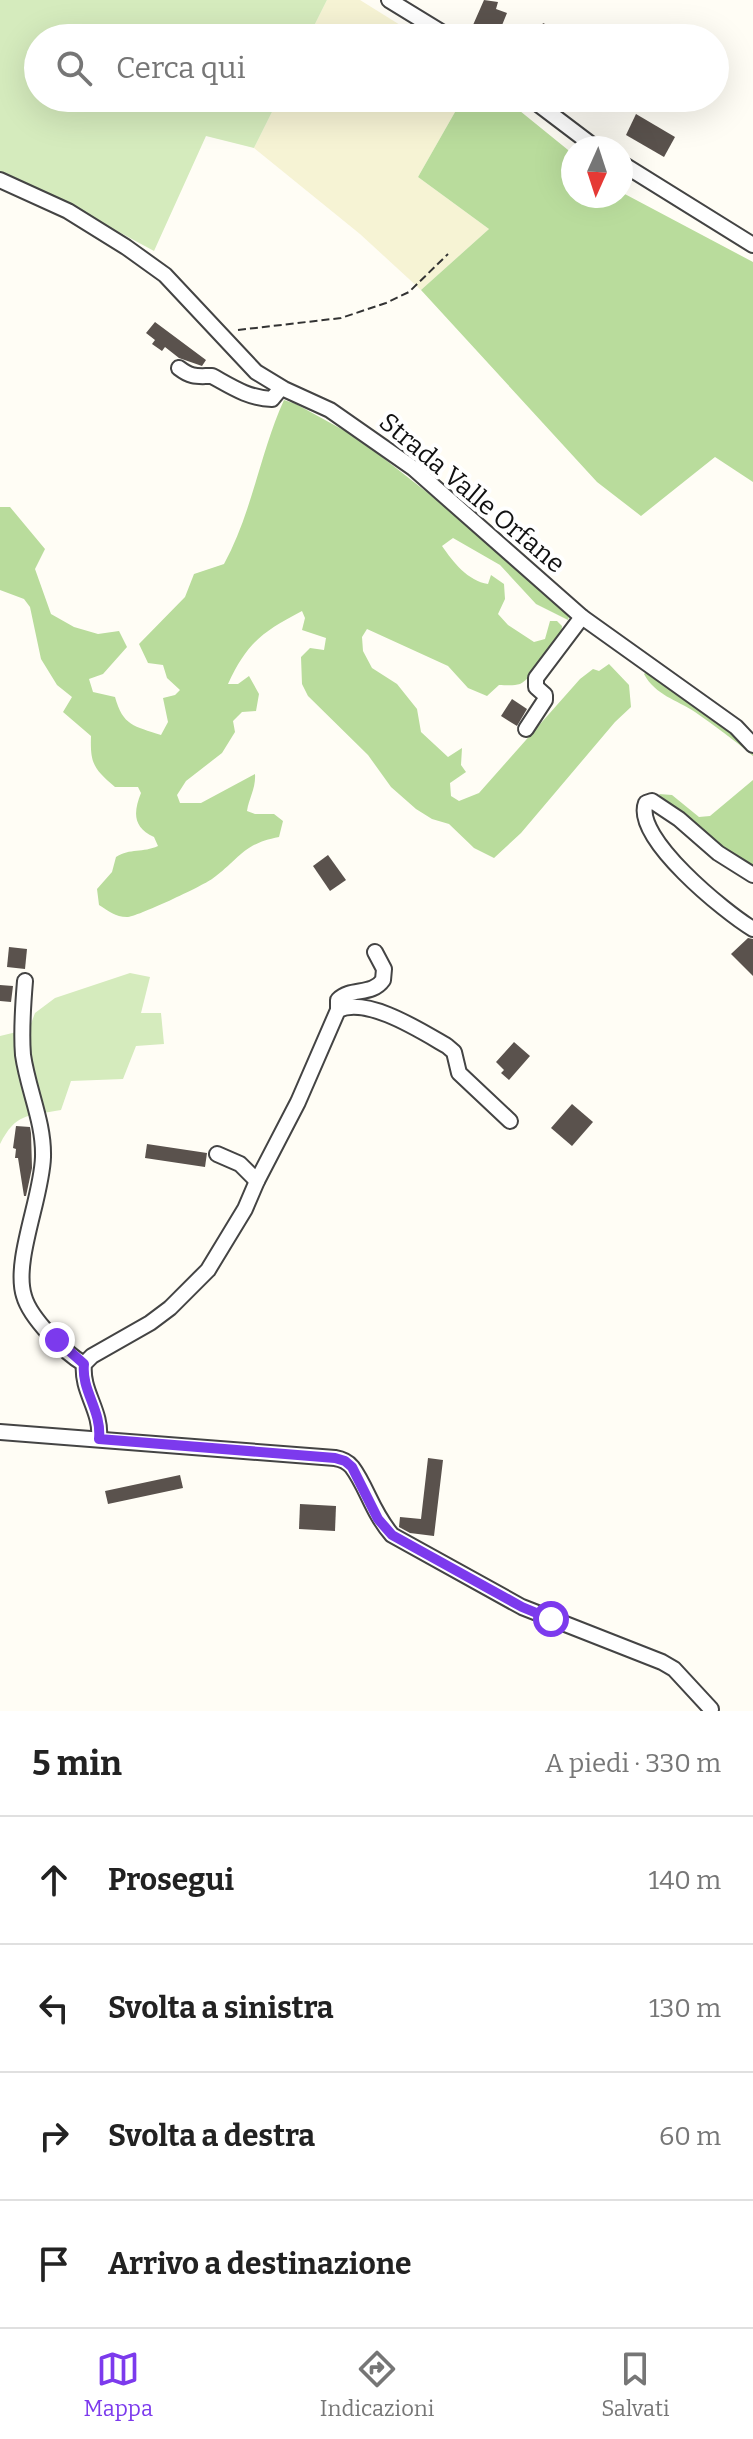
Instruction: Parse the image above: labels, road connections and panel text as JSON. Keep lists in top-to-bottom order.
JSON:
{
  "streets": {
    "street": ["Strada Valle Orfane"]
  },
  "north": "bottom",
  "page": {
    "search": "Cerca qui",
    "heading": ["5 min", "A piedi · 330 m"],
    "list": [
      ["Prosegui", "140 m"],
      ["Svolta a sinistra", "130 m"],
      ["Svolta a destra", "60 m"],
      "Arrivo a destinazione"
    ],
    "nav": ["Mappa", "Indicazioni", "Salvati"]
  }
}
